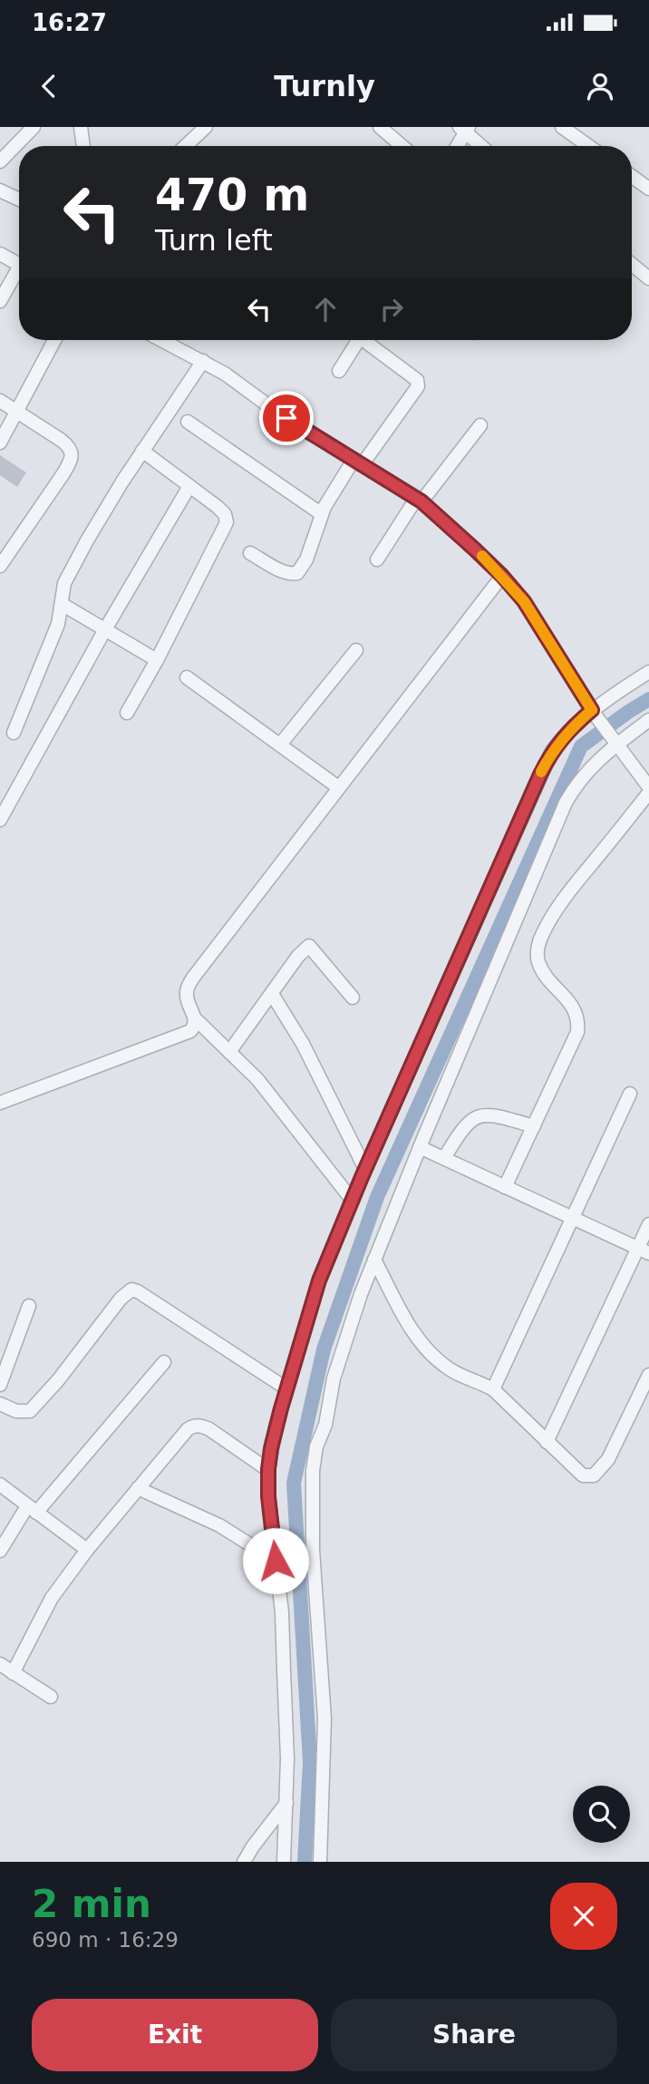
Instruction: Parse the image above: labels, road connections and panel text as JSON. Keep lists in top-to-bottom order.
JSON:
{
  "page": {
    "status": "16:27",
    "header": "Turnly",
    "turn": ["470 m", "Turn left"],
    "heading": ["2 min", "690 m · 16:29"],
    "buttons": ["Exit", "Share"]
  }
}
